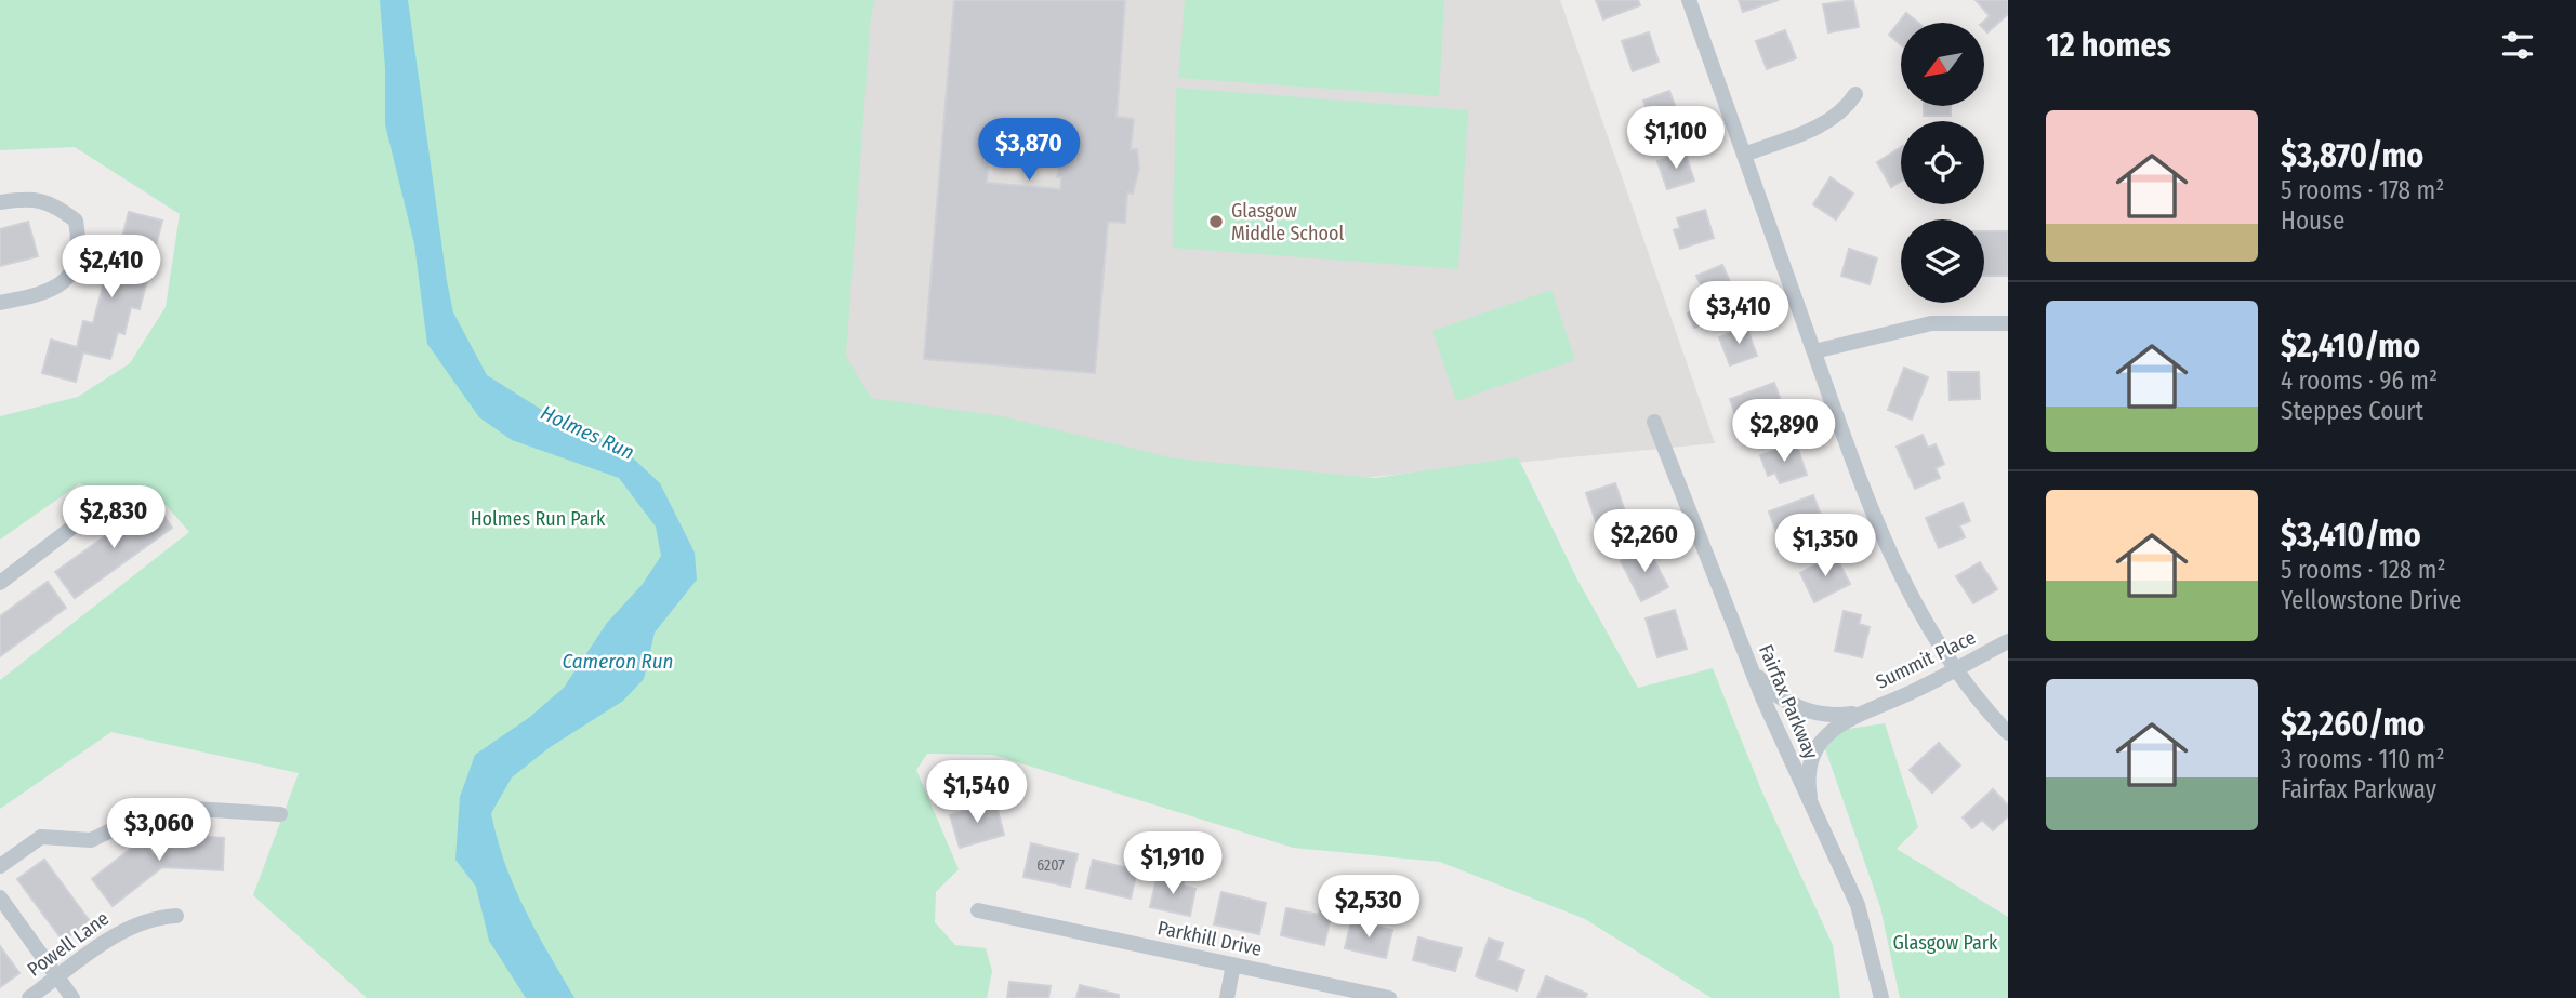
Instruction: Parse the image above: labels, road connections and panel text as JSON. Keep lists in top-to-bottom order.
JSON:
{
  "streets": {
    "street": [
      "Summit Place",
      "Fairfax Parkway",
      "Parkhill Drive",
      "Powell Lane"
    ]
  },
  "crossings": [
    ["Summit Place", "Fairfax Parkway"]
  ],
  "water": ["Holmes Run", "Cameron Run"],
  "parks": ["Holmes Run Park", "Glasgow Park"],
  "places": ["Glasgow Middle School"],
  "house_numbers": ["6207"],
  "north": "bottom left",
  "page": {
    "heading": "12 homes",
    "list": [
      {
        "name": "$3,870/mo",
        "note": "5 rooms · 178 m² · House"
      },
      {
        "name": "$2,410/mo",
        "note": "4 rooms · 96 m² · Steppes Court"
      },
      {
        "name": "$3,410/mo",
        "note": "5 rooms · 128 m² · Yellowstone Drive"
      },
      {
        "name": "$2,260/mo",
        "note": "3 rooms · 110 m² · Fairfax Parkway"
      }
    ],
    "price": [
      "$1,100",
      "$3,870",
      "$2,410",
      "$3,410",
      "$2,890",
      "$2,830",
      "$2,260",
      "$1,350",
      "$1,540",
      "$3,060",
      "$1,910",
      "$2,530"
    ]
  }
}
